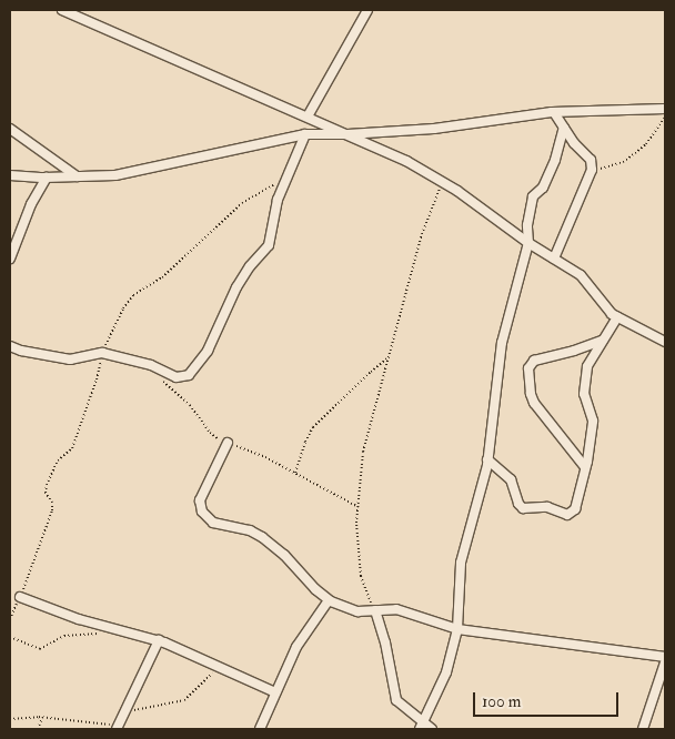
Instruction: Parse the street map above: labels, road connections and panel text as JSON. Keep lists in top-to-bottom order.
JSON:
{
  "scale_bar": "100 m"
}
